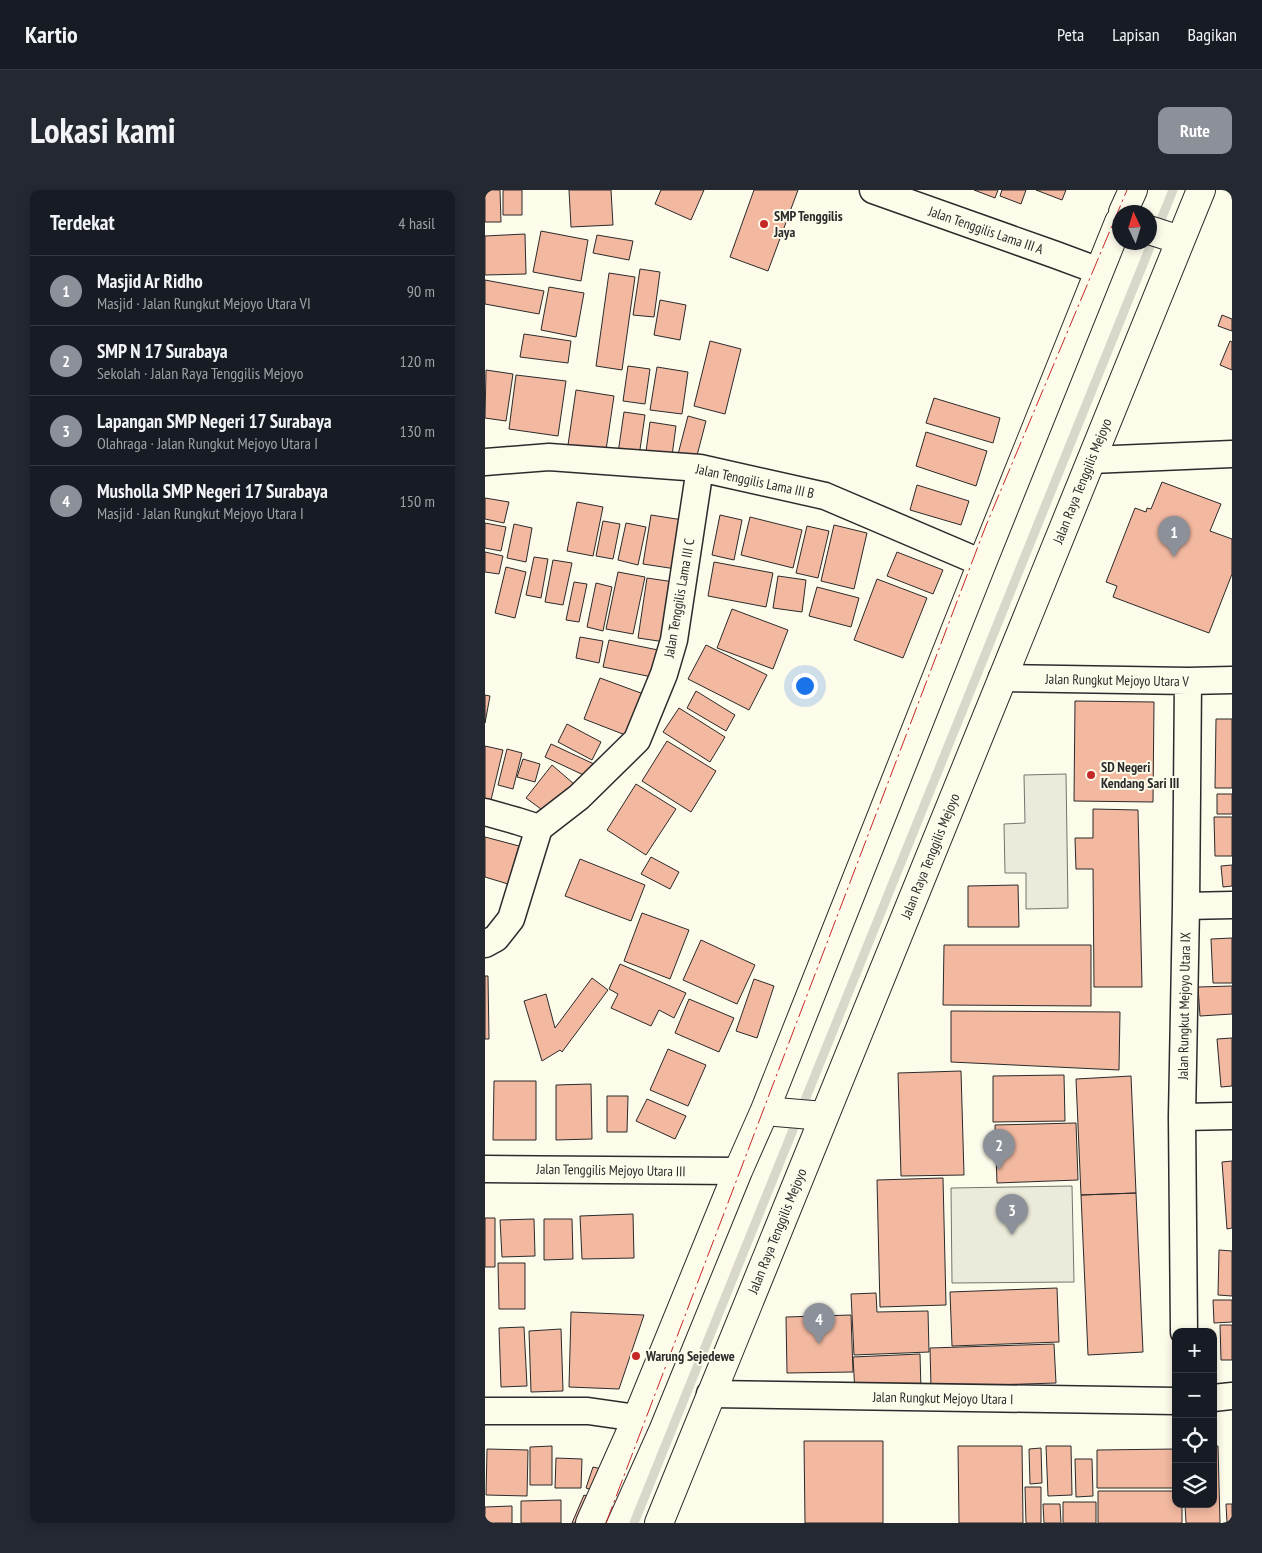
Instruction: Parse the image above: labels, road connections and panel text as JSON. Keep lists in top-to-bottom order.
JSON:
{
  "streets": {
    "street": [
      "Jalan Tenggilis Lama III A",
      "Jalan Tenggilis Lama III B",
      "Jalan Raya Tenggilis Mejoyo",
      "Jalan Tenggilis Lama III C",
      "Jalan Rungkut Mejoyo Utara V",
      "Jalan Rungkut Mejoyo Utara IX",
      "Jalan Tenggilis Mejoyo Utara III",
      "Jalan Rungkut Mejoyo Utara I"
    ]
  },
  "crossings": [
    ["Jalan Tenggilis Lama III B", "Jalan Tenggilis Lama III C"],
    ["Jalan Raya Tenggilis Mejoyo", "Jalan Rungkut Mejoyo Utara V"],
    ["Jalan Raya Tenggilis Mejoyo", "Jalan Rungkut Mejoyo Utara I"],
    ["Jalan Rungkut Mejoyo Utara V", "Jalan Rungkut Mejoyo Utara IX"]
  ],
  "places": ["SMP Tenggilis Jaya", "SD Negeri Kendang Sari III", "Warung Sejedewe"],
  "north": "top",
  "page": {
    "header": "Kartio",
    "nav": ["Peta", "Lapisan", "Bagikan"],
    "title": "Lokasi kami",
    "buttons": "Rute",
    "heading": ["Terdekat", "4 hasil"],
    "list": [
      {
        "mark": "1",
        "name": "Masjid Ar Ridho",
        "note": "Masjid · Jalan Rungkut Mejoyo Utara VI",
        "value": "90 m"
      },
      {
        "mark": "2",
        "name": "SMP N 17 Surabaya",
        "note": "Sekolah · Jalan Raya Tenggilis Mejoyo",
        "value": "120 m"
      },
      {
        "mark": "3",
        "name": "Lapangan SMP Negeri 17 Surabaya",
        "note": "Olahraga · Jalan Rungkut Mejoyo Utara I",
        "value": "130 m"
      },
      {
        "mark": "4",
        "name": "Musholla SMP Negeri 17 Surabaya",
        "note": "Masjid · Jalan Rungkut Mejoyo Utara I",
        "value": "150 m"
      }
    ],
    "pins": [
      "1",
      "2",
      "3",
      "4"
    ],
    "map_buttons": ["+", "−"]
  }
}
